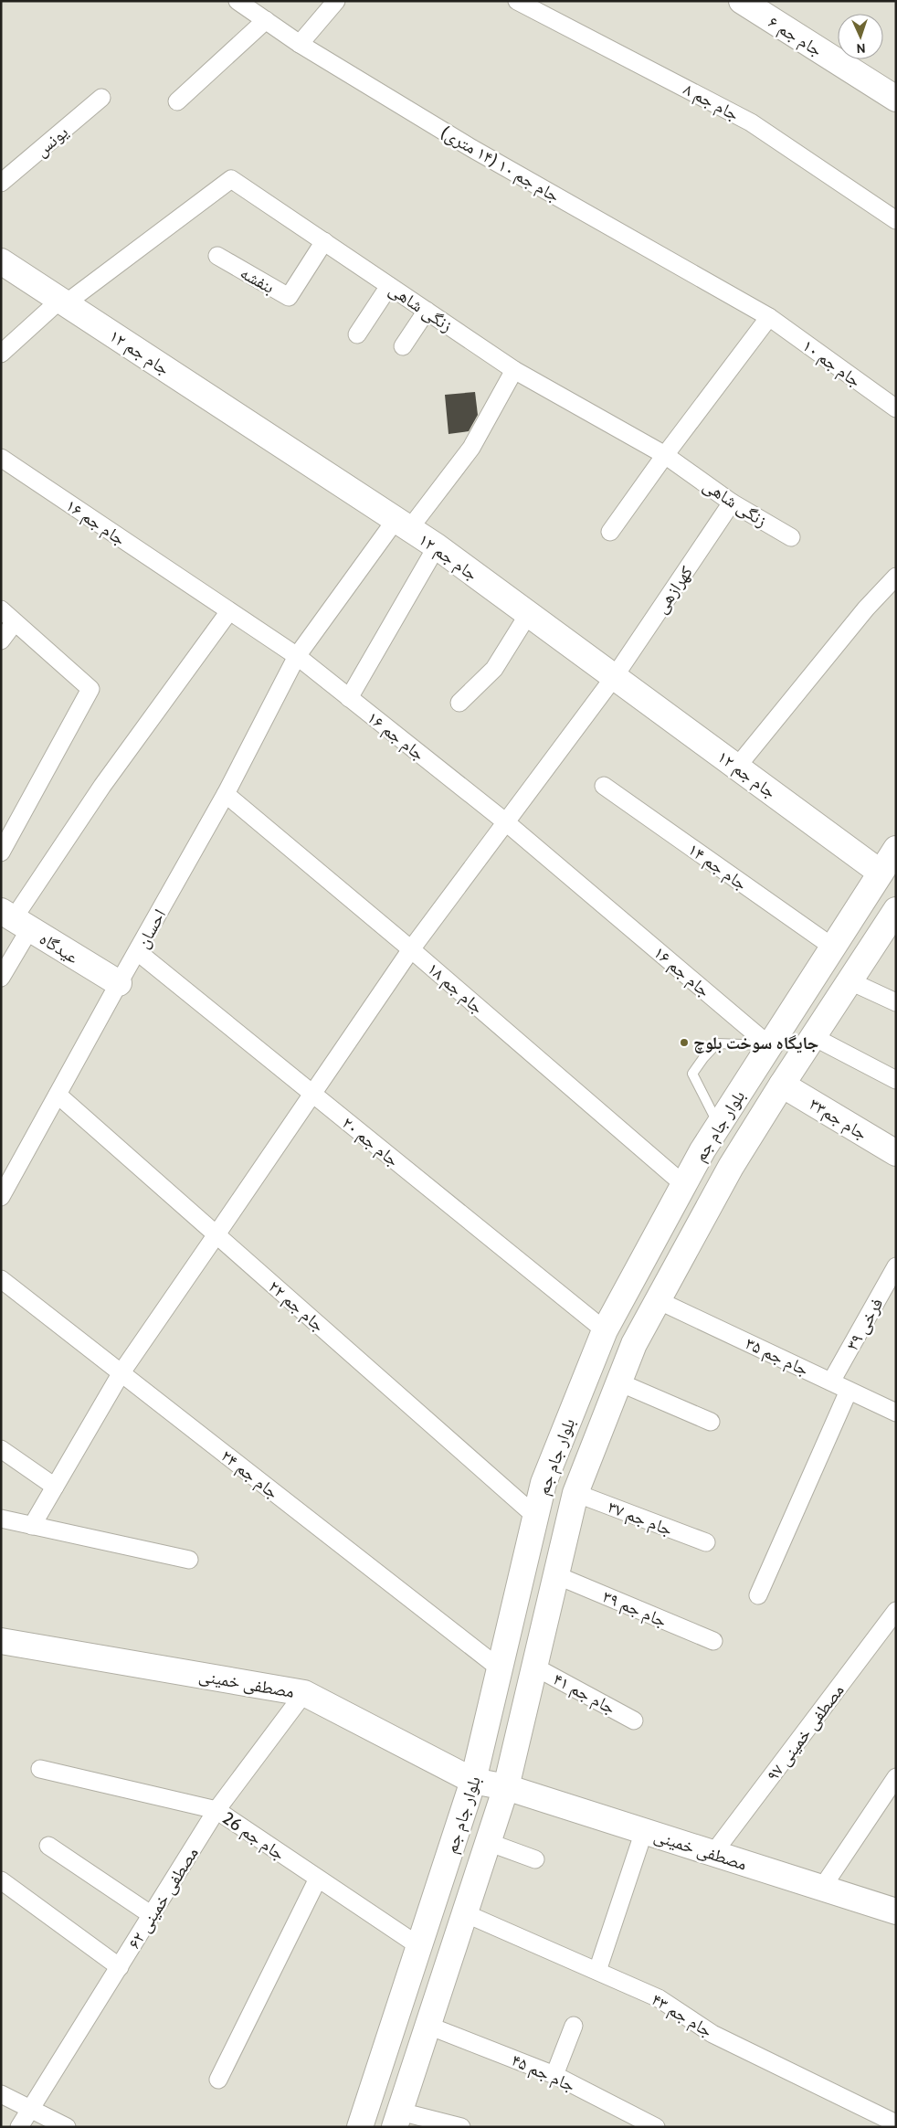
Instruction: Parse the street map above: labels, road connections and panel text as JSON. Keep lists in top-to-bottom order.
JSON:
{
  "streets": {
    "main road": [
      "جام جم ۶",
      "جام جم ۱۲",
      "عیدگاه",
      "جام جم۳۳",
      "بلوار جام جم",
      "مصطفی خمینی"
    ],
    "street": [
      "جام جم ۸",
      "یونس",
      "جام جم ۱۰ (۱۴ متری)",
      "بنفشه",
      "زنگی شاهی",
      "جام جم ۱۰",
      "جام جم ۱۶",
      "کهرازهی",
      "جام جم ۱۴",
      "احسان",
      "جام جم ۱۸",
      "جام جم ۲۰",
      "جام جم ۲۲",
      "فرخی ۳۹",
      "جام جم ۳۵",
      "جام جم ۲۴",
      "جام جم ۳۷",
      "جام جم ۳۹",
      "جام جم ۴۱",
      "مصطفی خمینی ۹۷",
      "جام جم 26",
      "مصطفی خمینی ۶۲",
      "جام جم ۴۳",
      "جام جم ۴۵"
    ]
  },
  "crossings": [
    ["جام جم ۱۰ (۱۴ متری)", "جام جم ۱۰"],
    ["بنفشه", "زنگی شاهی"],
    ["زنگی شاهی", "جام جم ۱۲"],
    ["زنگی شاهی", "کهرازهی"],
    ["زنگی شاهی", "احسان"],
    ["جام جم ۱۲", "کهرازهی"],
    ["جام جم ۱۲", "احسان"],
    ["جام جم ۱۲", "بلوار جام جم"],
    ["جام جم ۱۶", "کهرازهی"],
    ["جام جم ۱۶", "احسان"],
    ["جام جم ۱۶", "بلوار جام جم"],
    ["کهرازهی", "جام جم ۱۸"],
    ["کهرازهی", "جام جم ۲۰"],
    ["کهرازهی", "جام جم ۲۲"],
    ["کهرازهی", "جام جم ۲۴"],
    ["جام جم ۱۴", "بلوار جام جم"],
    ["احسان", "عیدگاه"],
    ["احسان", "جام جم ۱۸"],
    ["احسان", "جام جم ۲۰"],
    ["احسان", "جام جم ۲۲"],
    ["جام جم ۱۸", "بلوار جام جم"],
    ["جام جم۳۳", "بلوار جام جم"],
    ["بلوار جام جم", "جام جم ۲۰"],
    ["بلوار جام جم", "جام جم ۲۲"],
    ["بلوار جام جم", "جام جم ۳۵"],
    ["بلوار جام جم", "جام جم ۲۴"],
    ["بلوار جام جم", "جام جم ۳۷"],
    ["بلوار جام جم", "جام جم ۳۹"],
    ["بلوار جام جم", "مصطفی خمینی"],
    ["بلوار جام جم", "جام جم ۴۱"],
    ["بلوار جام جم", "جام جم 26"],
    ["بلوار جام جم", "جام جم ۴۳"],
    ["بلوار جام جم", "جام جم ۴۵"],
    ["فرخی ۳۹", "جام جم ۳۵"],
    ["مصطفی خمینی", "مصطفی خمینی ۹۷"],
    ["مصطفی خمینی", "مصطفی خمینی ۶۲"],
    ["جام جم 26", "مصطفی خمینی ۶۲"]
  ],
  "places": ["جایگاه سوخت بلوچ"],
  "north": "bottom"
}
